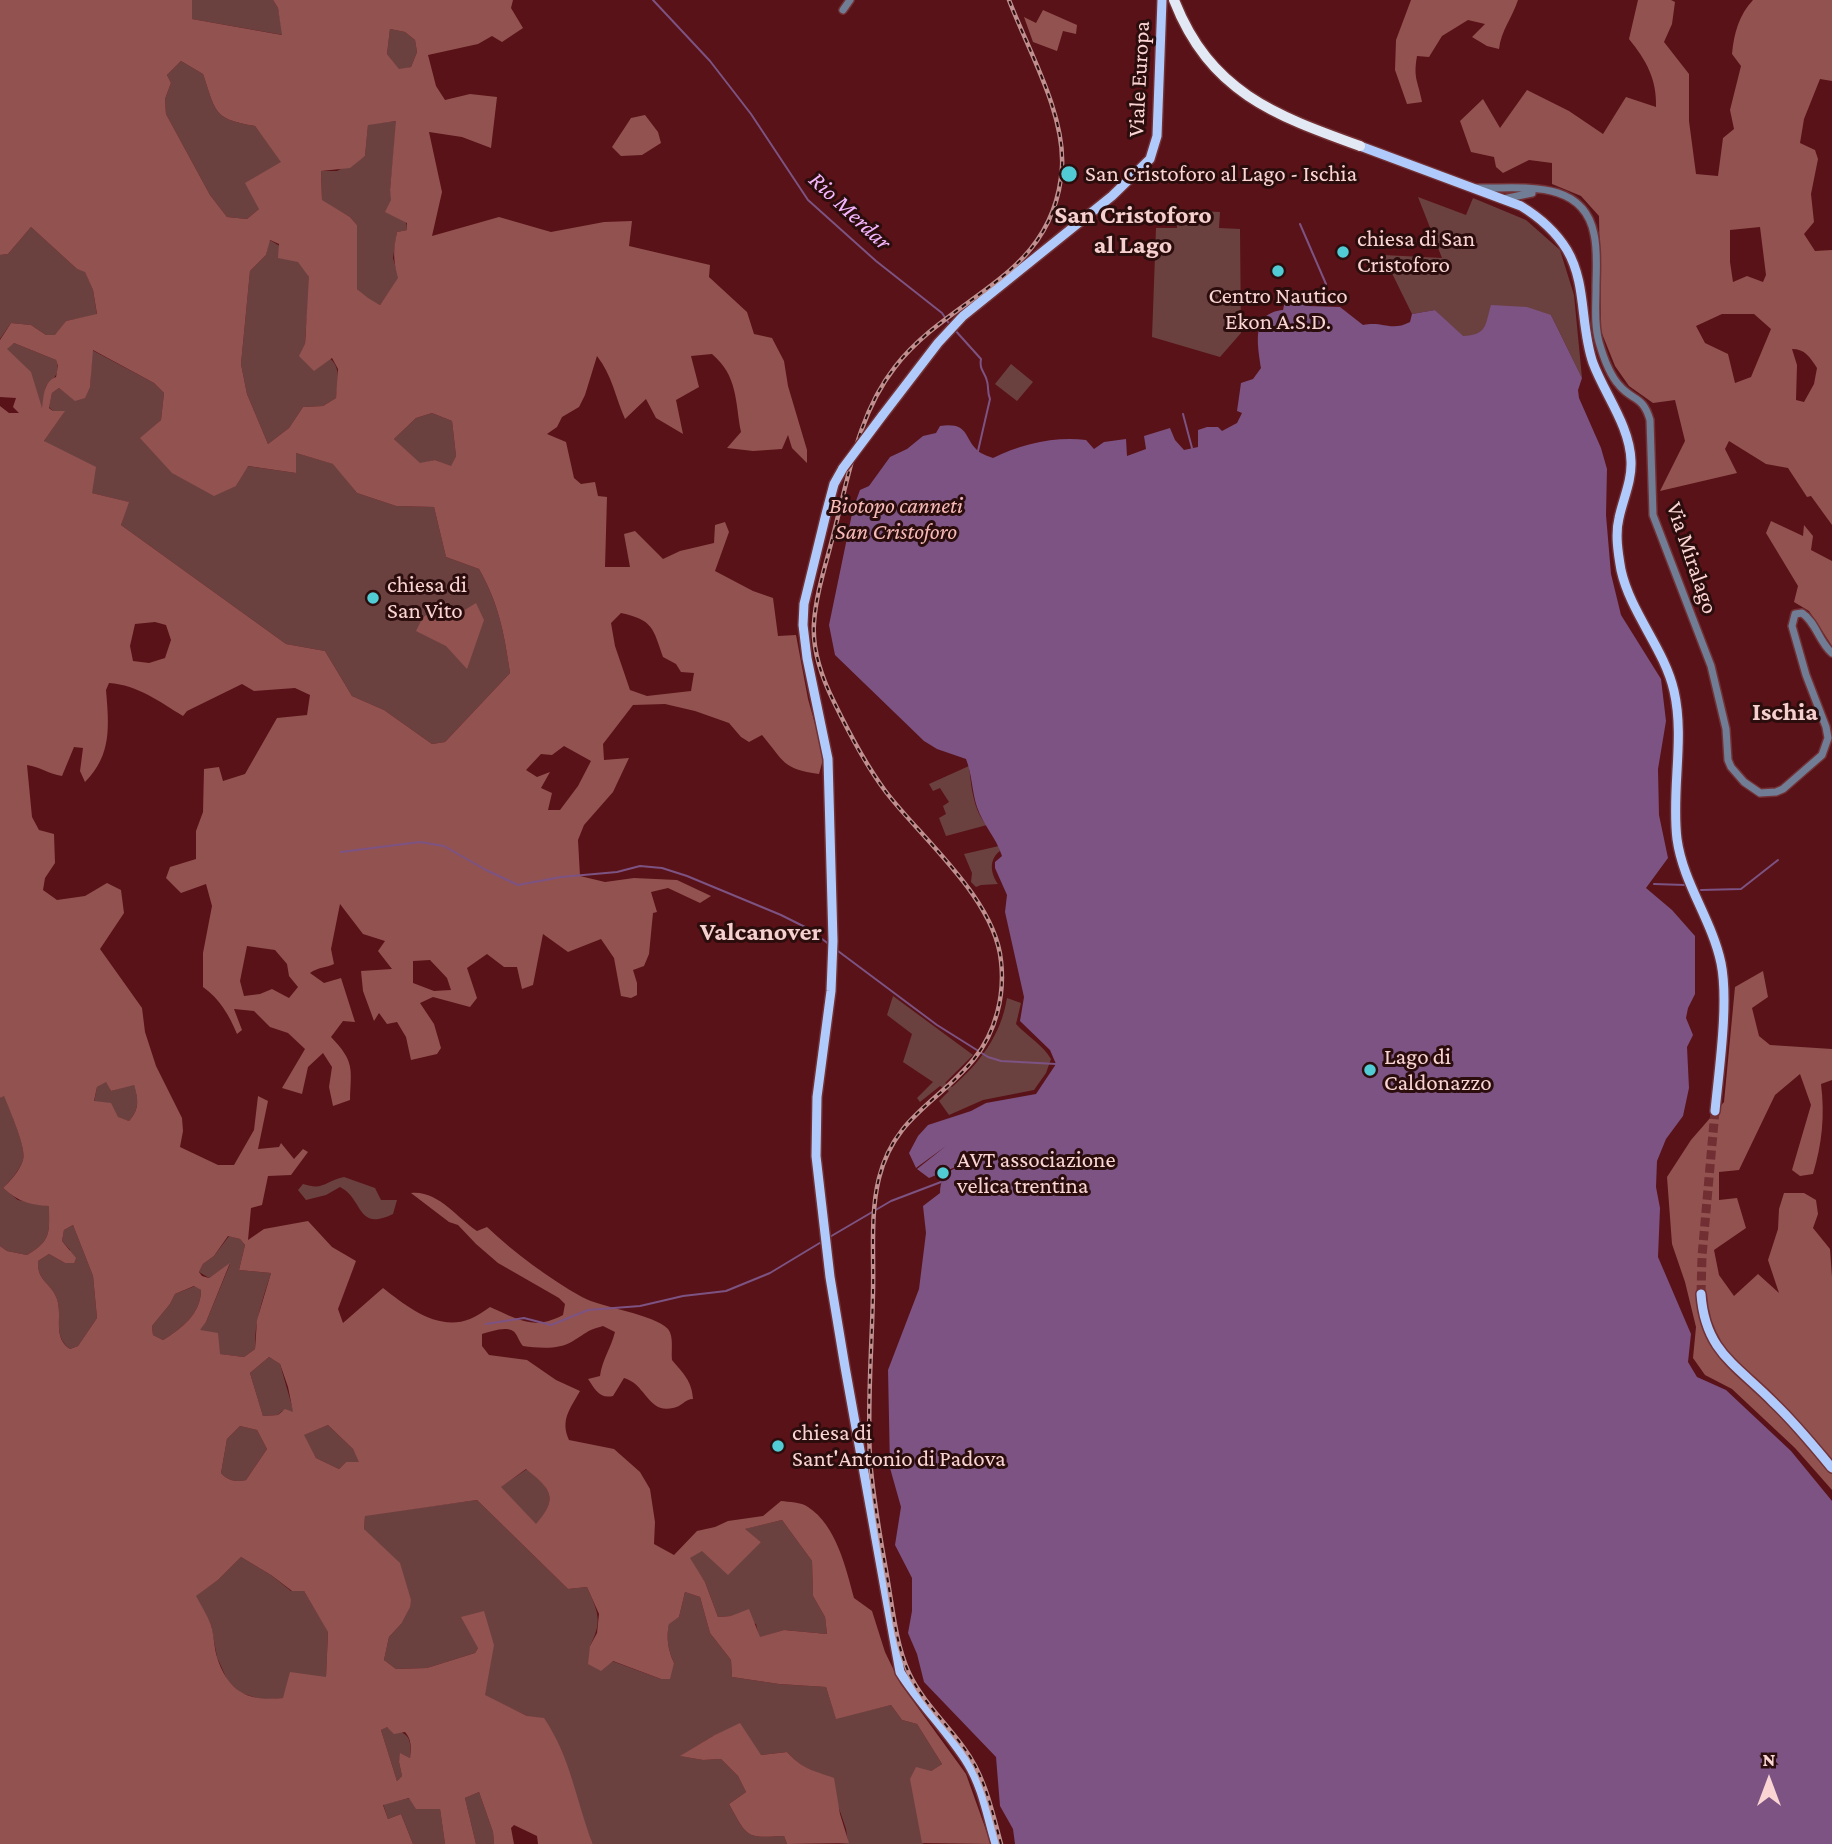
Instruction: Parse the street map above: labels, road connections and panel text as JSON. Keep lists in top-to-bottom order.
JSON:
{
  "streets": {
    "main road": ["Viale Europa"],
    "street": ["Via Miralago"]
  },
  "districts": ["San Cristoforo al Lago", "Ischia", "Valcanover"],
  "water": ["Rio Merdar"],
  "parks": ["Biotopo canneti San Cristoforo"],
  "places": [
    "San Cristoforo al Lago - Ischia",
    "chiesa di San Cristoforo",
    "Centro Nautico Ekon A.S.D.",
    "chiesa di San Vito",
    "Lago di Caldonazzo",
    "AVT associazione velica trentina",
    "chiesa di Sant'Antonio di Padova"
  ],
  "north": "top"
}
